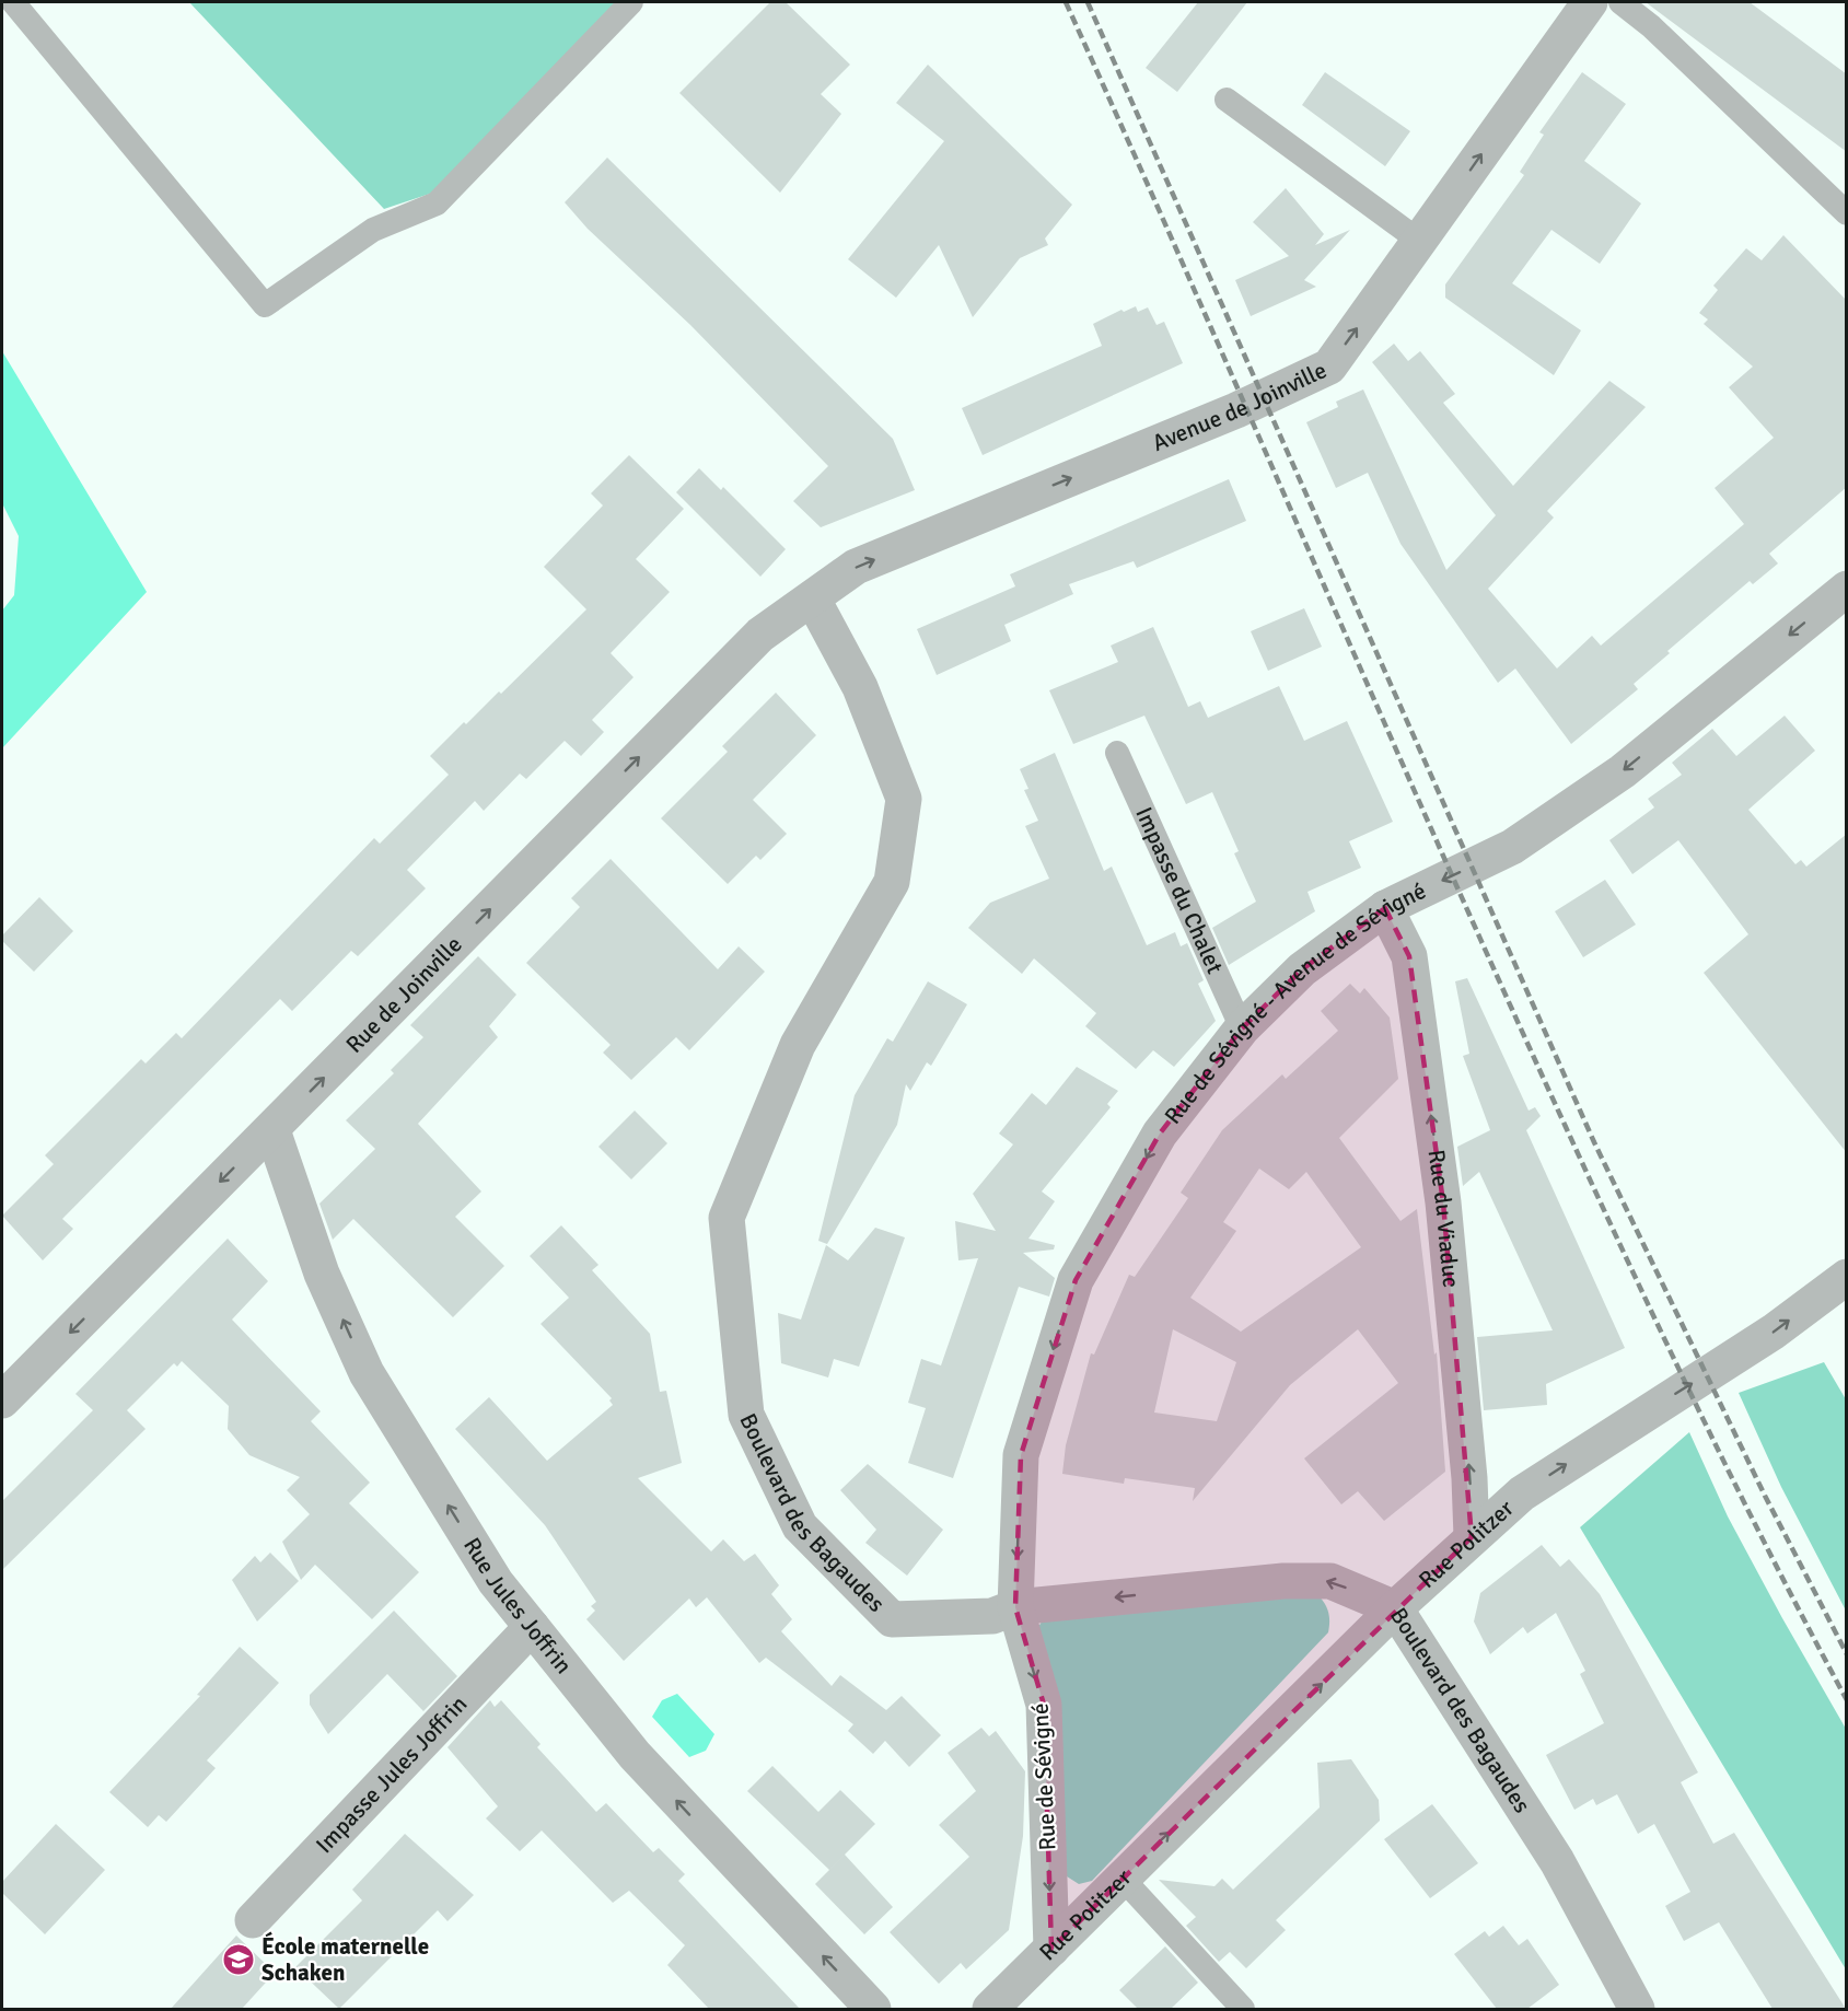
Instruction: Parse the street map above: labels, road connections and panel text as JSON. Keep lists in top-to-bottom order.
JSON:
{
  "streets": {
    "street": [
      "Avenue de Joinville",
      "Rue de Joinville",
      "Rue de Sévigné - Avenue de Sévigné",
      "Rue du Viaduc",
      "Boulevard des Bagaudes",
      "Rue Politzer",
      "Rue Jules Joffrin",
      "Impasse Jules Joffrin",
      "Rue de Sévigné"
    ],
    "lane": ["Impasse du Chalet"]
  },
  "crossings": [
    ["Avenue de Joinville", "Rue de Joinville"],
    ["Avenue de Joinville", "Boulevard des Bagaudes"],
    ["Impasse du Chalet", "Rue de Sévigné - Avenue de Sévigné"],
    ["Rue de Joinville", "Boulevard des Bagaudes"],
    ["Rue de Joinville", "Rue Jules Joffrin"],
    ["Rue de Sévigné - Avenue de Sévigné", "Rue du Viaduc"],
    ["Rue de Sévigné - Avenue de Sévigné", "Boulevard des Bagaudes"],
    ["Rue de Sévigné - Avenue de Sévigné", "Rue de Sévigné"],
    ["Rue du Viaduc", "Rue Politzer"],
    ["Boulevard des Bagaudes", "Rue Politzer"],
    ["Boulevard des Bagaudes", "Rue de Sévigné"],
    ["Rue Politzer", "Rue de Sévigné"],
    ["Rue Jules Joffrin", "Impasse Jules Joffrin"]
  ],
  "one_way": [
    "Avenue de Joinville",
    "Rue de Sévigné - Avenue de Sévigné",
    "Rue du Viaduc",
    "Rue Politzer",
    "Rue Jules Joffrin",
    "Rue de Sévigné"
  ],
  "places": {
    "school or university": ["École maternelle Schaken"]
  }
}
